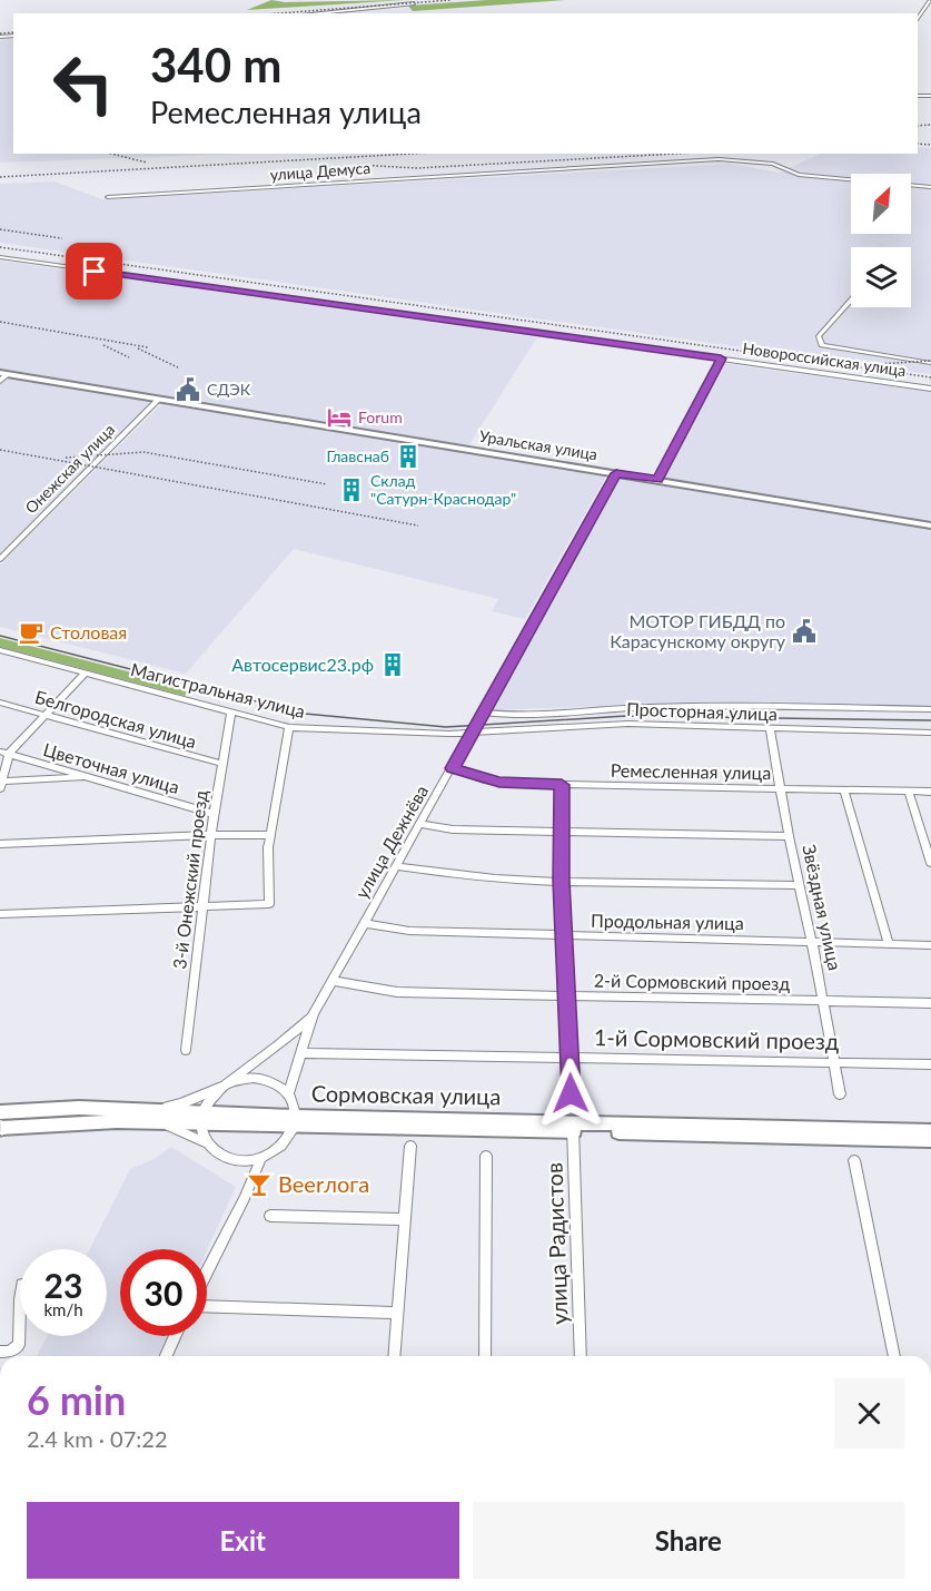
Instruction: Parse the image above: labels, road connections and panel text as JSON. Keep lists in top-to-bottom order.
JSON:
{
  "streets": {
    "main road": ["Уральская улица", "Сормовская улица"],
    "street": [
      "улица Демуса",
      "Новороссийская улица",
      "Онежская улица",
      "Магистральная улица",
      "Просторная улица",
      "Белгородская улица",
      "Цветочная улица",
      "Ремесленная улица",
      "улица Дежнёва",
      "3-й Онежский проезд",
      "Звёздная улица",
      "Продольная улица",
      "2-й Сормовский проезд",
      "1-й Сормовский проезд",
      "улица Радистов"
    ]
  },
  "crossings": [
    ["Уральская улица", "Онежская улица"],
    ["Уральская улица", "улица Дежнёва"],
    ["Магистральная улица", "Просторная улица"],
    ["Магистральная улица", "улица Дежнёва"],
    ["Магистральная улица", "3-й Онежский проезд"],
    ["Просторная улица", "улица Дежнёва"],
    ["Просторная улица", "Звёздная улица"],
    ["Белгородская улица", "3-й Онежский проезд"],
    ["Цветочная улица", "3-й Онежский проезд"],
    ["Ремесленная улица", "улица Дежнёва"],
    ["Ремесленная улица", "Звёздная улица"],
    ["улица Дежнёва", "Продольная улица"],
    ["улица Дежнёва", "2-й Сормовский проезд"],
    ["улица Дежнёва", "1-й Сормовский проезд"],
    ["Звёздная улица", "Продольная улица"],
    ["Звёздная улица", "2-й Сормовский проезд"],
    ["Звёздная улица", "1-й Сормовский проезд"],
    ["Сормовская улица", "улица Радистов"]
  ],
  "places": {
    "public building": ["СДЭК", "МОТОР ГИБДД по Карасунскому округу"],
    "hotel": ["Forum"],
    "building": ["Главснаб", "Склад \"Сатурн-Краснодар\"", "Автосервис23.рф"],
    "cafe": ["Столовая"],
    "bar": ["Beerлога"]
  },
  "north": "top right",
  "page": {
    "turn": ["340 m", "Ремесленная улица"],
    "speed": "23 km/h",
    "limit": "30",
    "heading": ["6 min", "2.4 km · 07:22"],
    "buttons": ["Exit", "Share"]
  }
}
